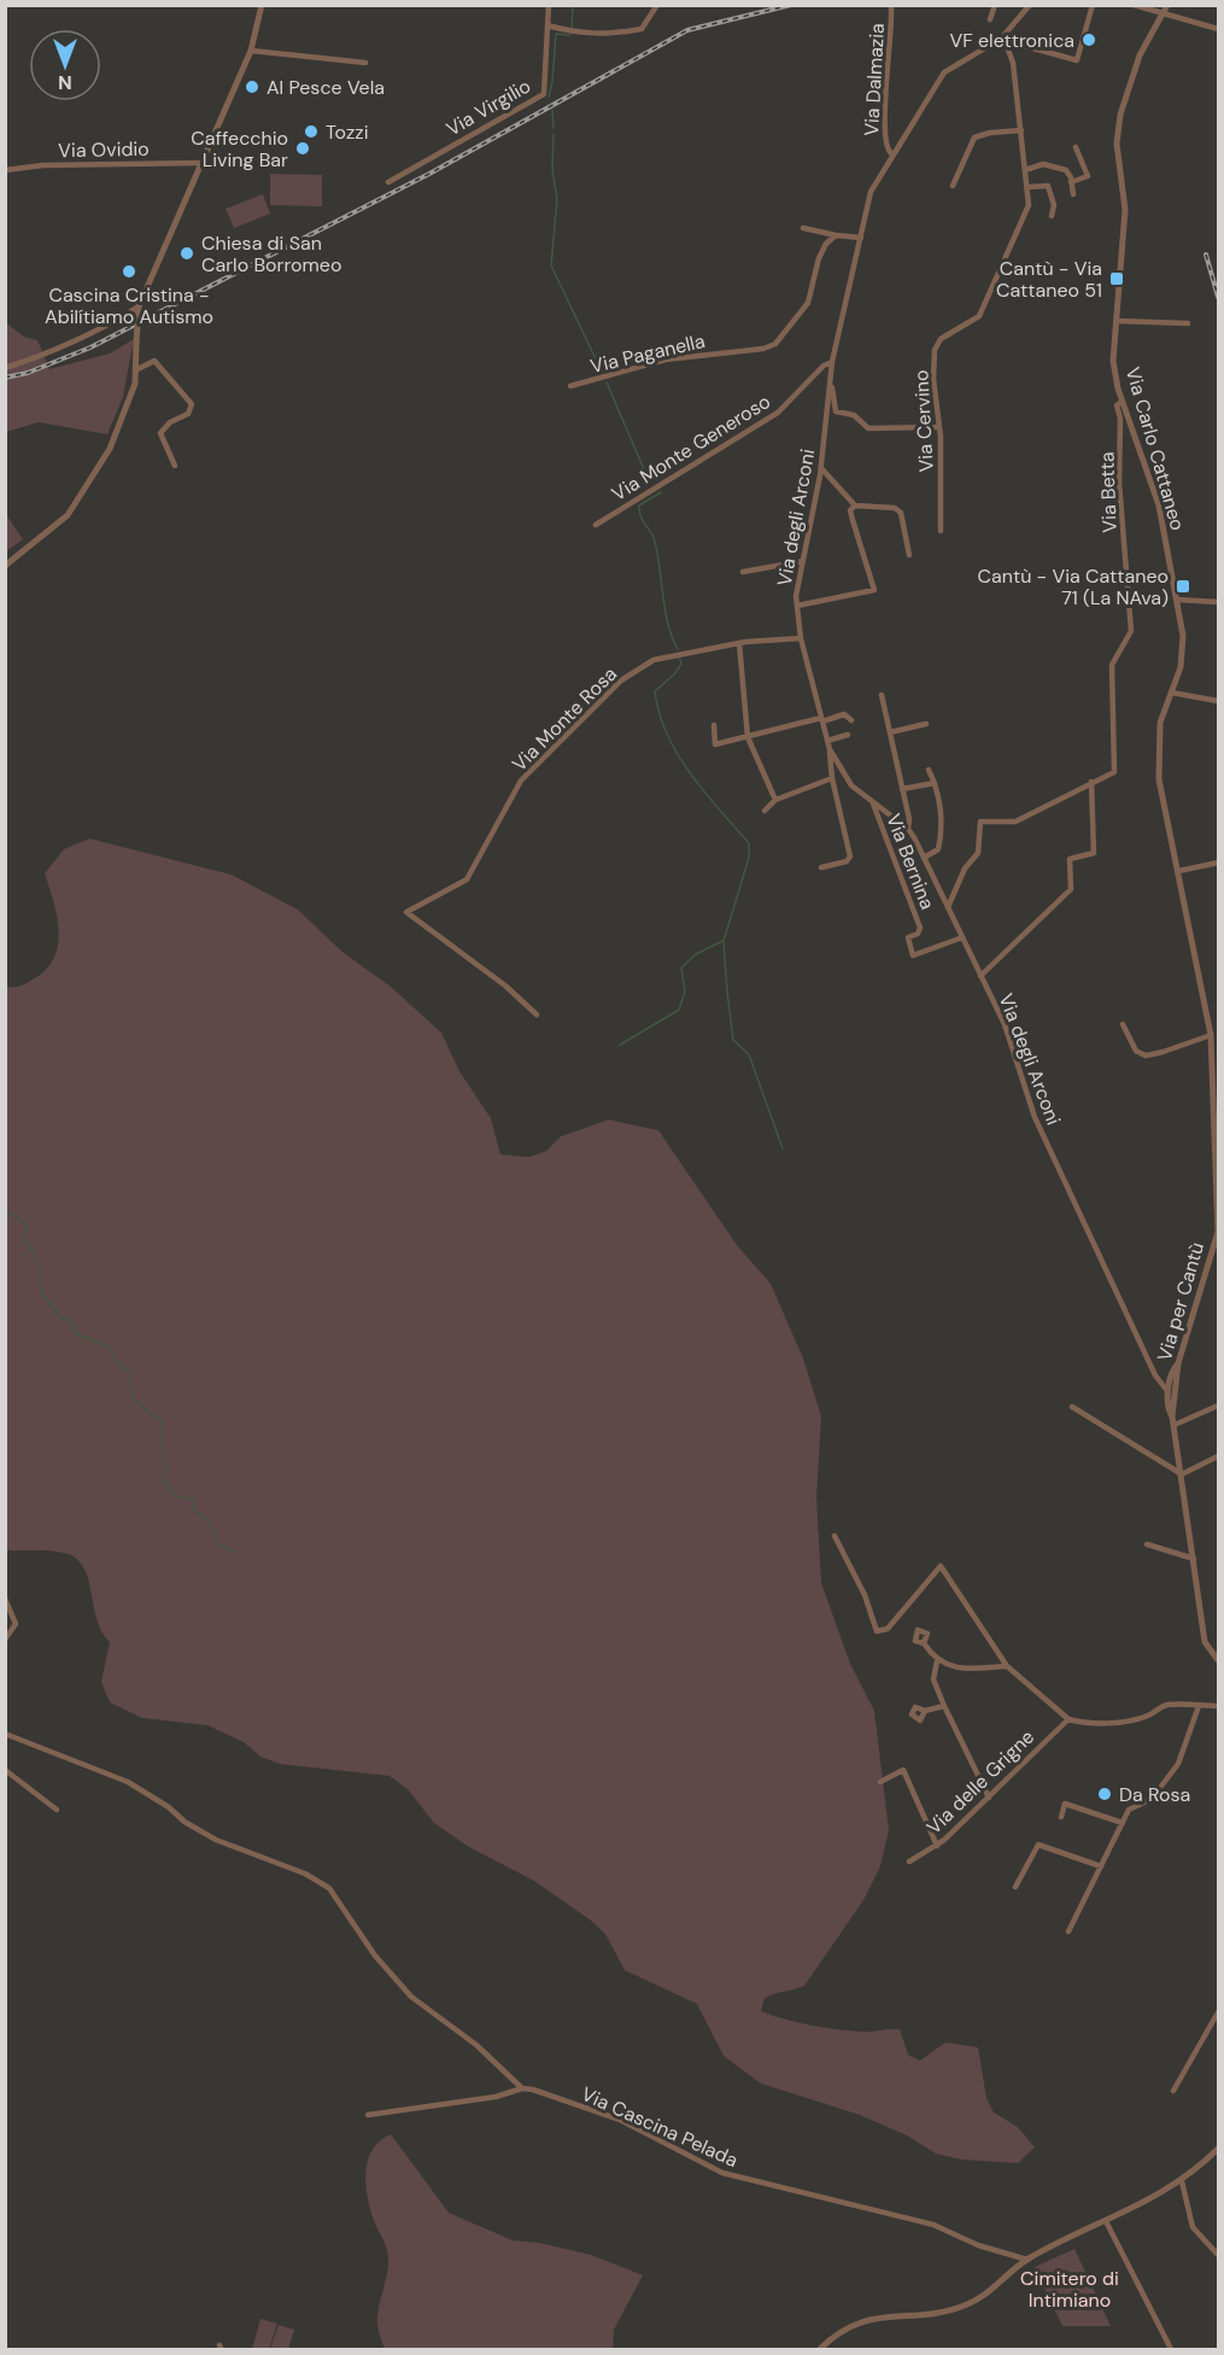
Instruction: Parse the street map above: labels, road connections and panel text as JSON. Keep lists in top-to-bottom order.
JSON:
{
  "streets": {
    "street": [
      "Via Dalmazia",
      "Via Virgilio",
      "Via Ovidio",
      "Via Paganella",
      "Via Cervino",
      "Via Monte Generoso",
      "Via Carlo Cattaneo",
      "Via Betta",
      "Via degli Arconi",
      "Via Monte Rosa",
      "Via Bernina",
      "Via per Cantù",
      "Via delle Grigne",
      "Via Cascina Pelada"
    ]
  },
  "crossings": [
    ["Via Dalmazia", "Via degli Arconi"],
    ["Via Cervino", "Via degli Arconi"],
    ["Via Monte Generoso", "Via degli Arconi"],
    ["Via Carlo Cattaneo", "Via Betta"],
    ["Via Carlo Cattaneo", "Via per Cantù"],
    ["Via Betta", "Via degli Arconi"],
    ["Via degli Arconi", "Via Monte Rosa"],
    ["Via degli Arconi", "Via Bernina"],
    ["Via degli Arconi", "Via per Cantù"]
  ],
  "parks": ["Cimitero di Intimiano"],
  "places": {
    "other": [
      "VF elettronica",
      "Al Pesce Vela",
      "Tozzi",
      "Caffecchio Living Bar",
      "Chiesa di San Carlo Borromeo",
      "Cascina Cristina - Abilítiamo Autismo",
      "Da Rosa"
    ],
    "transit": ["Cantù - Via Cattaneo 51", "Cantù - Via Cattaneo 71 (La NAva)"]
  },
  "north": "bottom"
}
